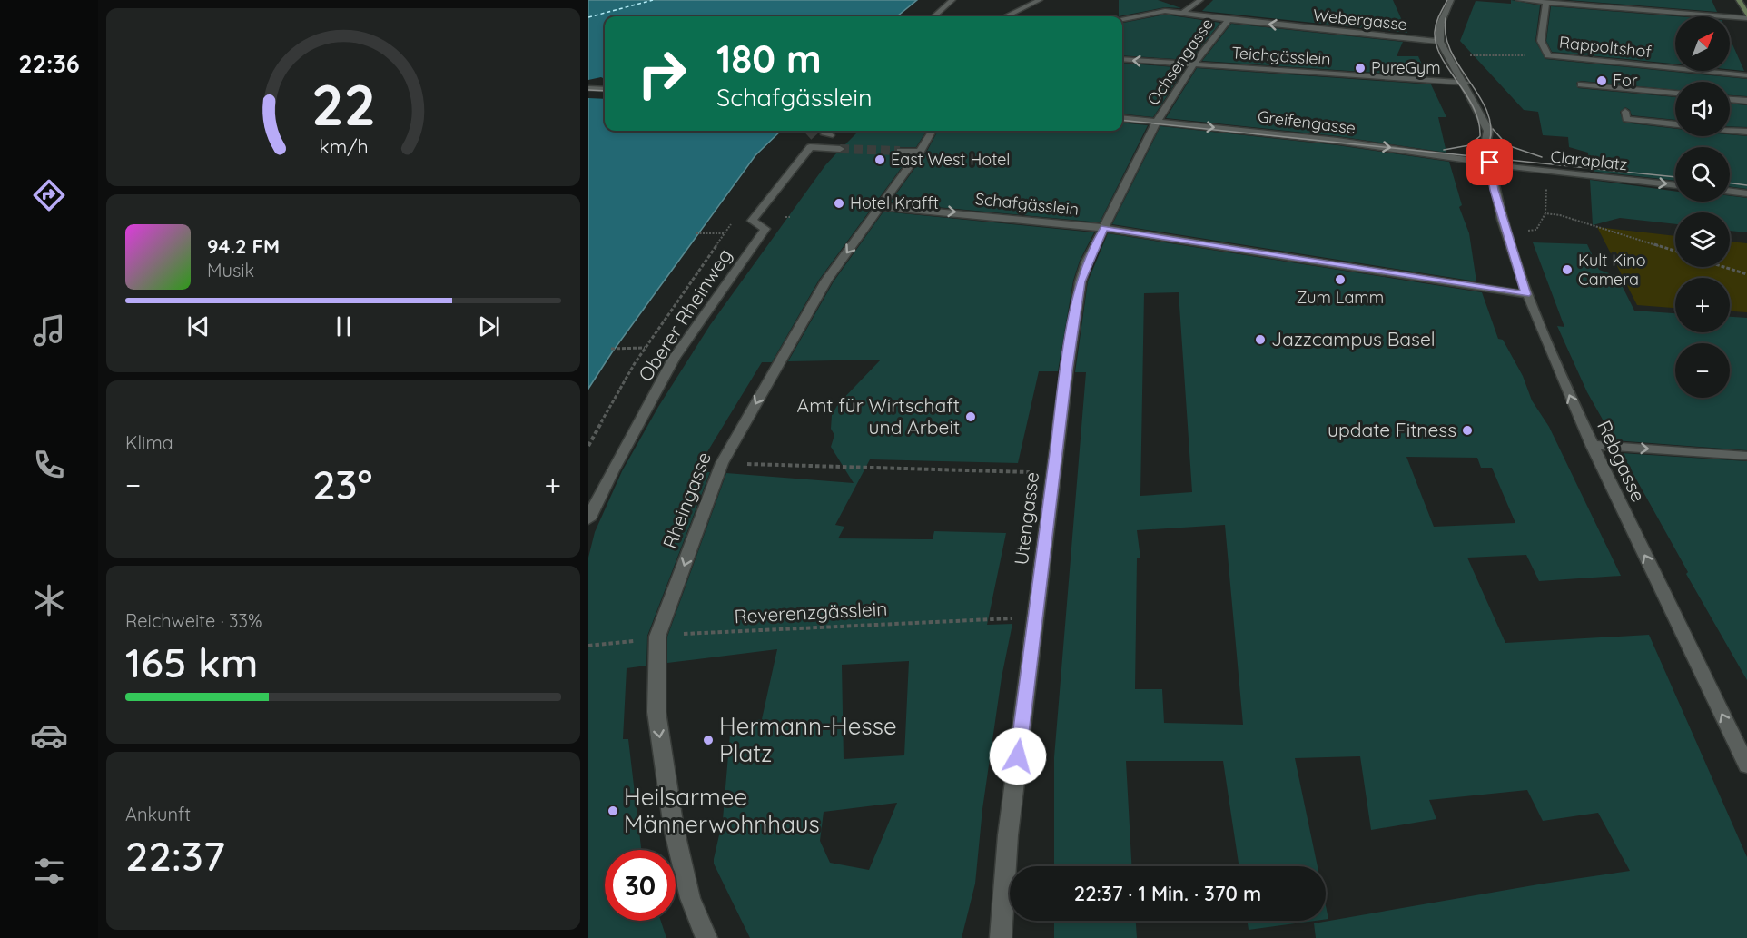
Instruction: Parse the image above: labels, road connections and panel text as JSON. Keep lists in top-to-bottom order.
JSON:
{
  "streets": {
    "street": [
      "Webergasse",
      "Rappoltshof",
      "Teichgässlein",
      "Ochsengasse",
      "Greifengasse",
      "Claraplatz",
      "Schafgässlein",
      "Oberer Rheinweg",
      "Rebgasse",
      "Rheingasse",
      "Utengasse"
    ],
    "path": ["Reverenzgässlein"]
  },
  "crossings": [
    ["Webergasse", "Ochsengasse"],
    ["Teichgässlein", "Ochsengasse"],
    ["Teichgässlein", "Rebgasse"],
    ["Ochsengasse", "Greifengasse"],
    ["Ochsengasse", "Utengasse"],
    ["Greifengasse", "Claraplatz"],
    ["Greifengasse", "Rebgasse"],
    ["Greifengasse", "Utengasse"],
    ["Claraplatz", "Rebgasse"],
    ["Schafgässlein", "Rebgasse"],
    ["Schafgässlein", "Rheingasse"],
    ["Schafgässlein", "Utengasse"],
    ["Rheingasse", "Reverenzgässlein"],
    ["Utengasse", "Reverenzgässlein"]
  ],
  "one_way": [
    "Webergasse",
    "Greifengasse",
    "Rebgasse",
    "Rheingasse"
  ],
  "places": [
    "PureGym",
    "For",
    "East West Hotel",
    "Hotel Krafft",
    "Kult Kino Camera",
    "Zum Lamm",
    "Jazzcampus Basel",
    "Amt für Wirtschaft und Arbeit",
    "update Fitness",
    "Hermann-Hesse Platz",
    "Heilsarmee Männerwohnhaus"
  ],
  "north": "top right",
  "page": {
    "tabs": "22:36",
    "map_buttons": ["+", "−"],
    "turn": ["180 m", "Schafgässlein"],
    "song": ["94.2 FM", "Musik"],
    "tile": [
      "Klima",
      ["Reichweite · 33%", "165 km"],
      ["Ankunft", "22:37"]
    ],
    "heat": ["−", "23°", "+"],
    "limit": "30",
    "trip": "22:37 · 1 Min. · 370 m",
    "gauge": ["22", "km/h"]
  }
}
